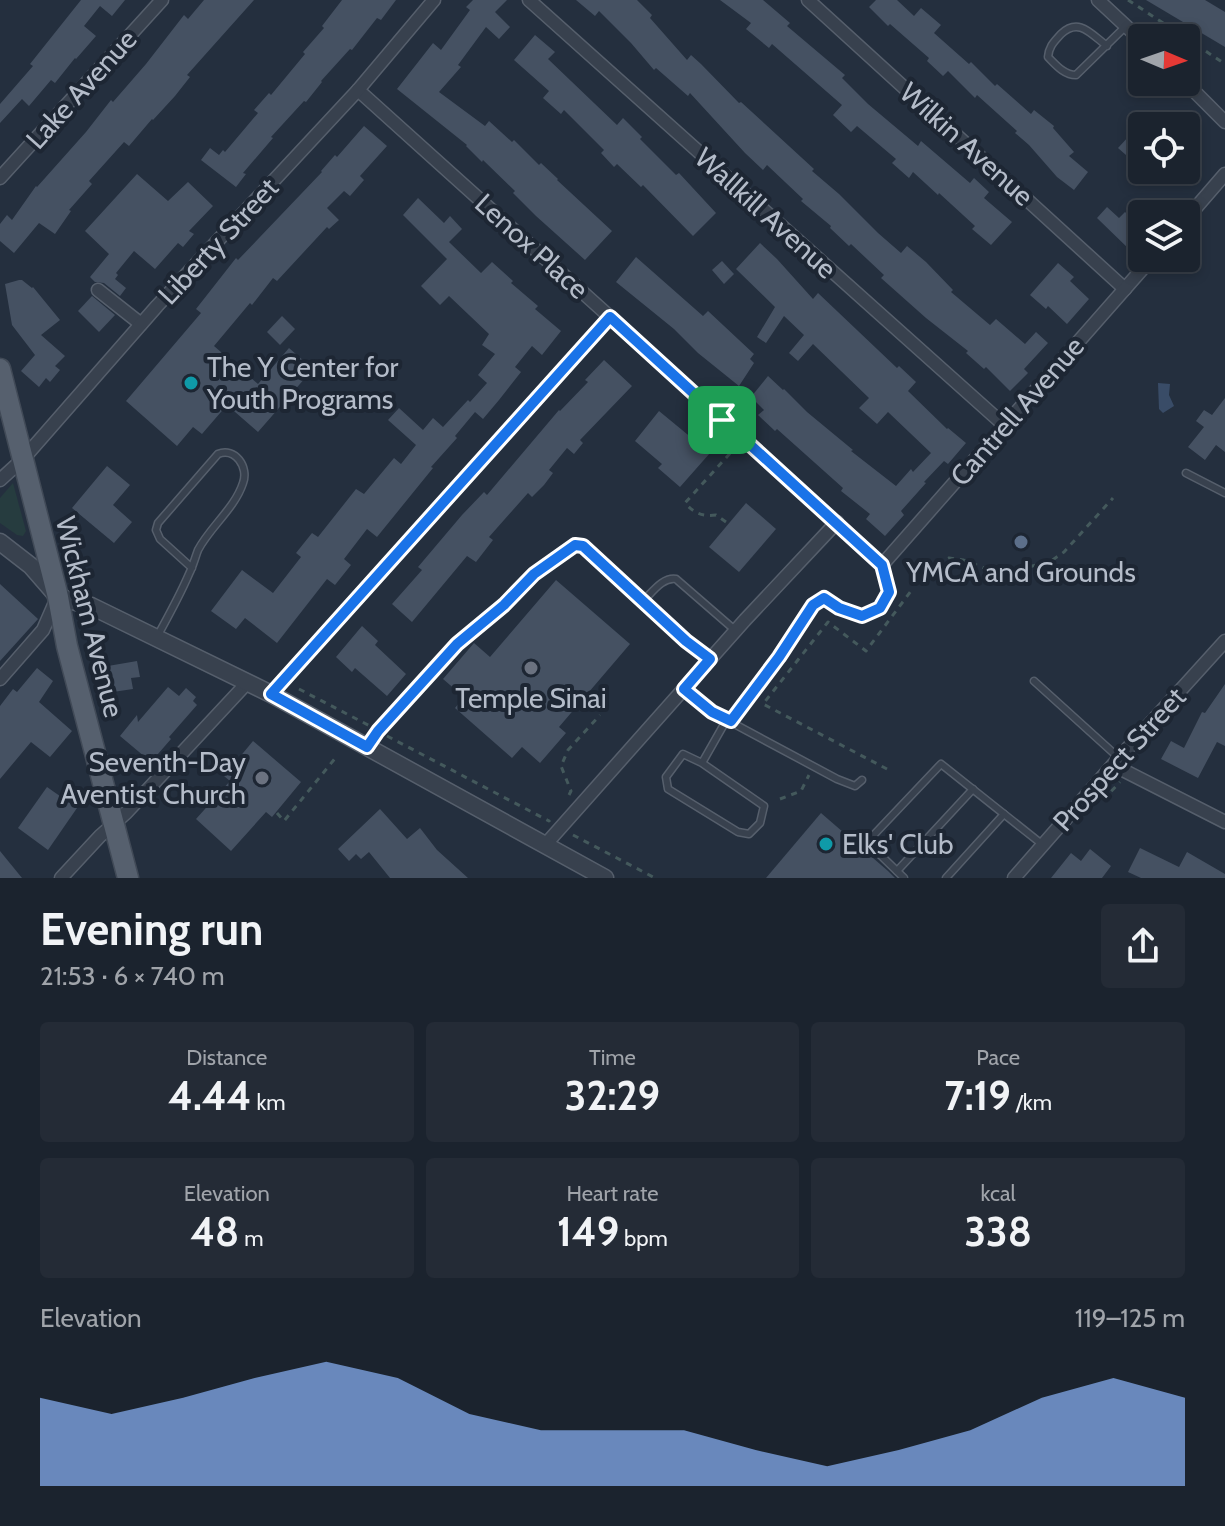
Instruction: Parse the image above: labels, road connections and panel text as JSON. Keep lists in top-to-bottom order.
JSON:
{
  "streets": {
    "main road": ["Wickham Avenue"],
    "street": [
      "Lake Avenue",
      "Wilkin Avenue",
      "Wallkill Avenue",
      "Liberty Street",
      "Lenox Place",
      "Cantrell Avenue",
      "Prospect Street"
    ]
  },
  "crossings": [
    ["Wilkin Avenue", "Cantrell Avenue"],
    ["Wallkill Avenue", "Cantrell Avenue"],
    ["Liberty Street", "Lenox Place"],
    ["Liberty Street", "Wickham Avenue"],
    ["Lenox Place", "Cantrell Avenue"]
  ],
  "places": [
    "The Y Center for Youth Programs",
    "YMCA and Grounds",
    "Temple Sinai",
    "Seventh-Day Aventist Church",
    "Elks' Club"
  ],
  "north": "right",
  "page": {
    "heading": ["Evening run", "21:53 · 6 × 740 m"],
    "stats": [
      ["Distance", "4.44 km"],
      ["Time", "32:29"],
      ["Pace", "7:19 /km"],
      ["Elevation", "48 m"],
      ["Heart rate", "149 bpm"],
      ["kcal", "338"]
    ],
    "chart": ["Elevation", "119–125 m"]
  }
}
